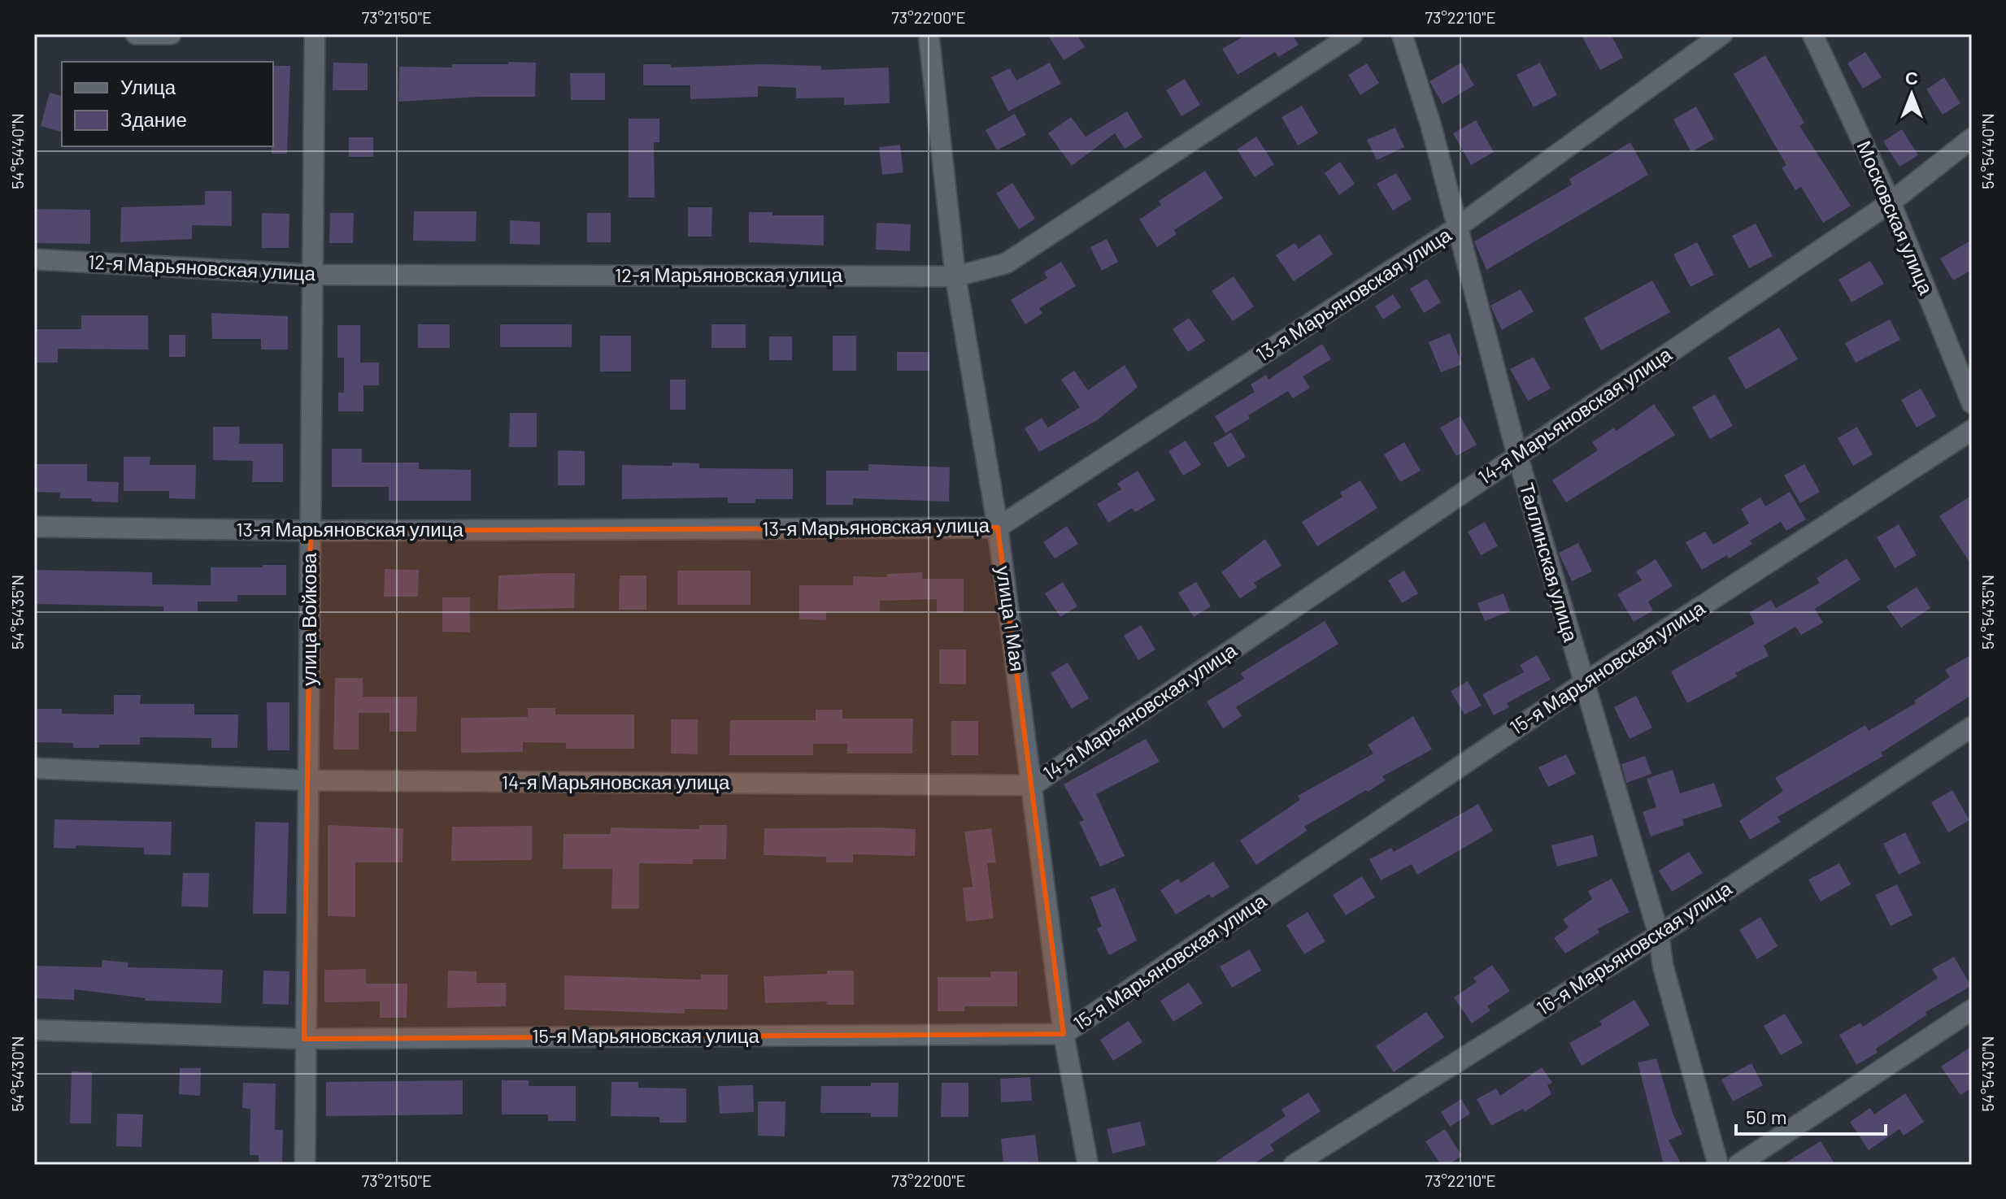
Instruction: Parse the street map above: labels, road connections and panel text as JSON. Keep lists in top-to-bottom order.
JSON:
{
  "streets": {
    "street": [
      "Московская улица",
      "12-я Марьяновская улица",
      "13-я Марьяновская улица",
      "14-я Марьяновская улица",
      "Таллинская улица",
      "улица 1 Мая",
      "улица Войкова",
      "15-я Марьяновская улица",
      "16-я Марьяновская улица"
    ]
  },
  "crossings": [
    ["Московская улица", "14-я Марьяновская улица"],
    ["12-я Марьяновская улица", "улица 1 Мая"],
    ["12-я Марьяновская улица", "улица Войкова"],
    ["13-я Марьяновская улица", "Таллинская улица"],
    ["13-я Марьяновская улица", "улица 1 Мая"],
    ["13-я Марьяновская улица", "улица Войкова"],
    ["14-я Марьяновская улица", "Таллинская улица"],
    ["14-я Марьяновская улица", "улица 1 Мая"],
    ["14-я Марьяновская улица", "улица Войкова"],
    ["Таллинская улица", "15-я Марьяновская улица"],
    ["Таллинская улица", "16-я Марьяновская улица"],
    ["улица 1 Мая", "15-я Марьяновская улица"],
    ["улица Войкова", "15-я Марьяновская улица"]
  ],
  "legend": ["Улица", "Здание"],
  "scale_bar": "50 m",
  "north": "top",
  "coordinates": [
    "73°21'50\"E",
    "73°22'00\"E",
    "73°22'10\"E",
    "54°54'40\"N",
    "54°54'35\"N",
    "54°54'30\"N"
  ]
}
